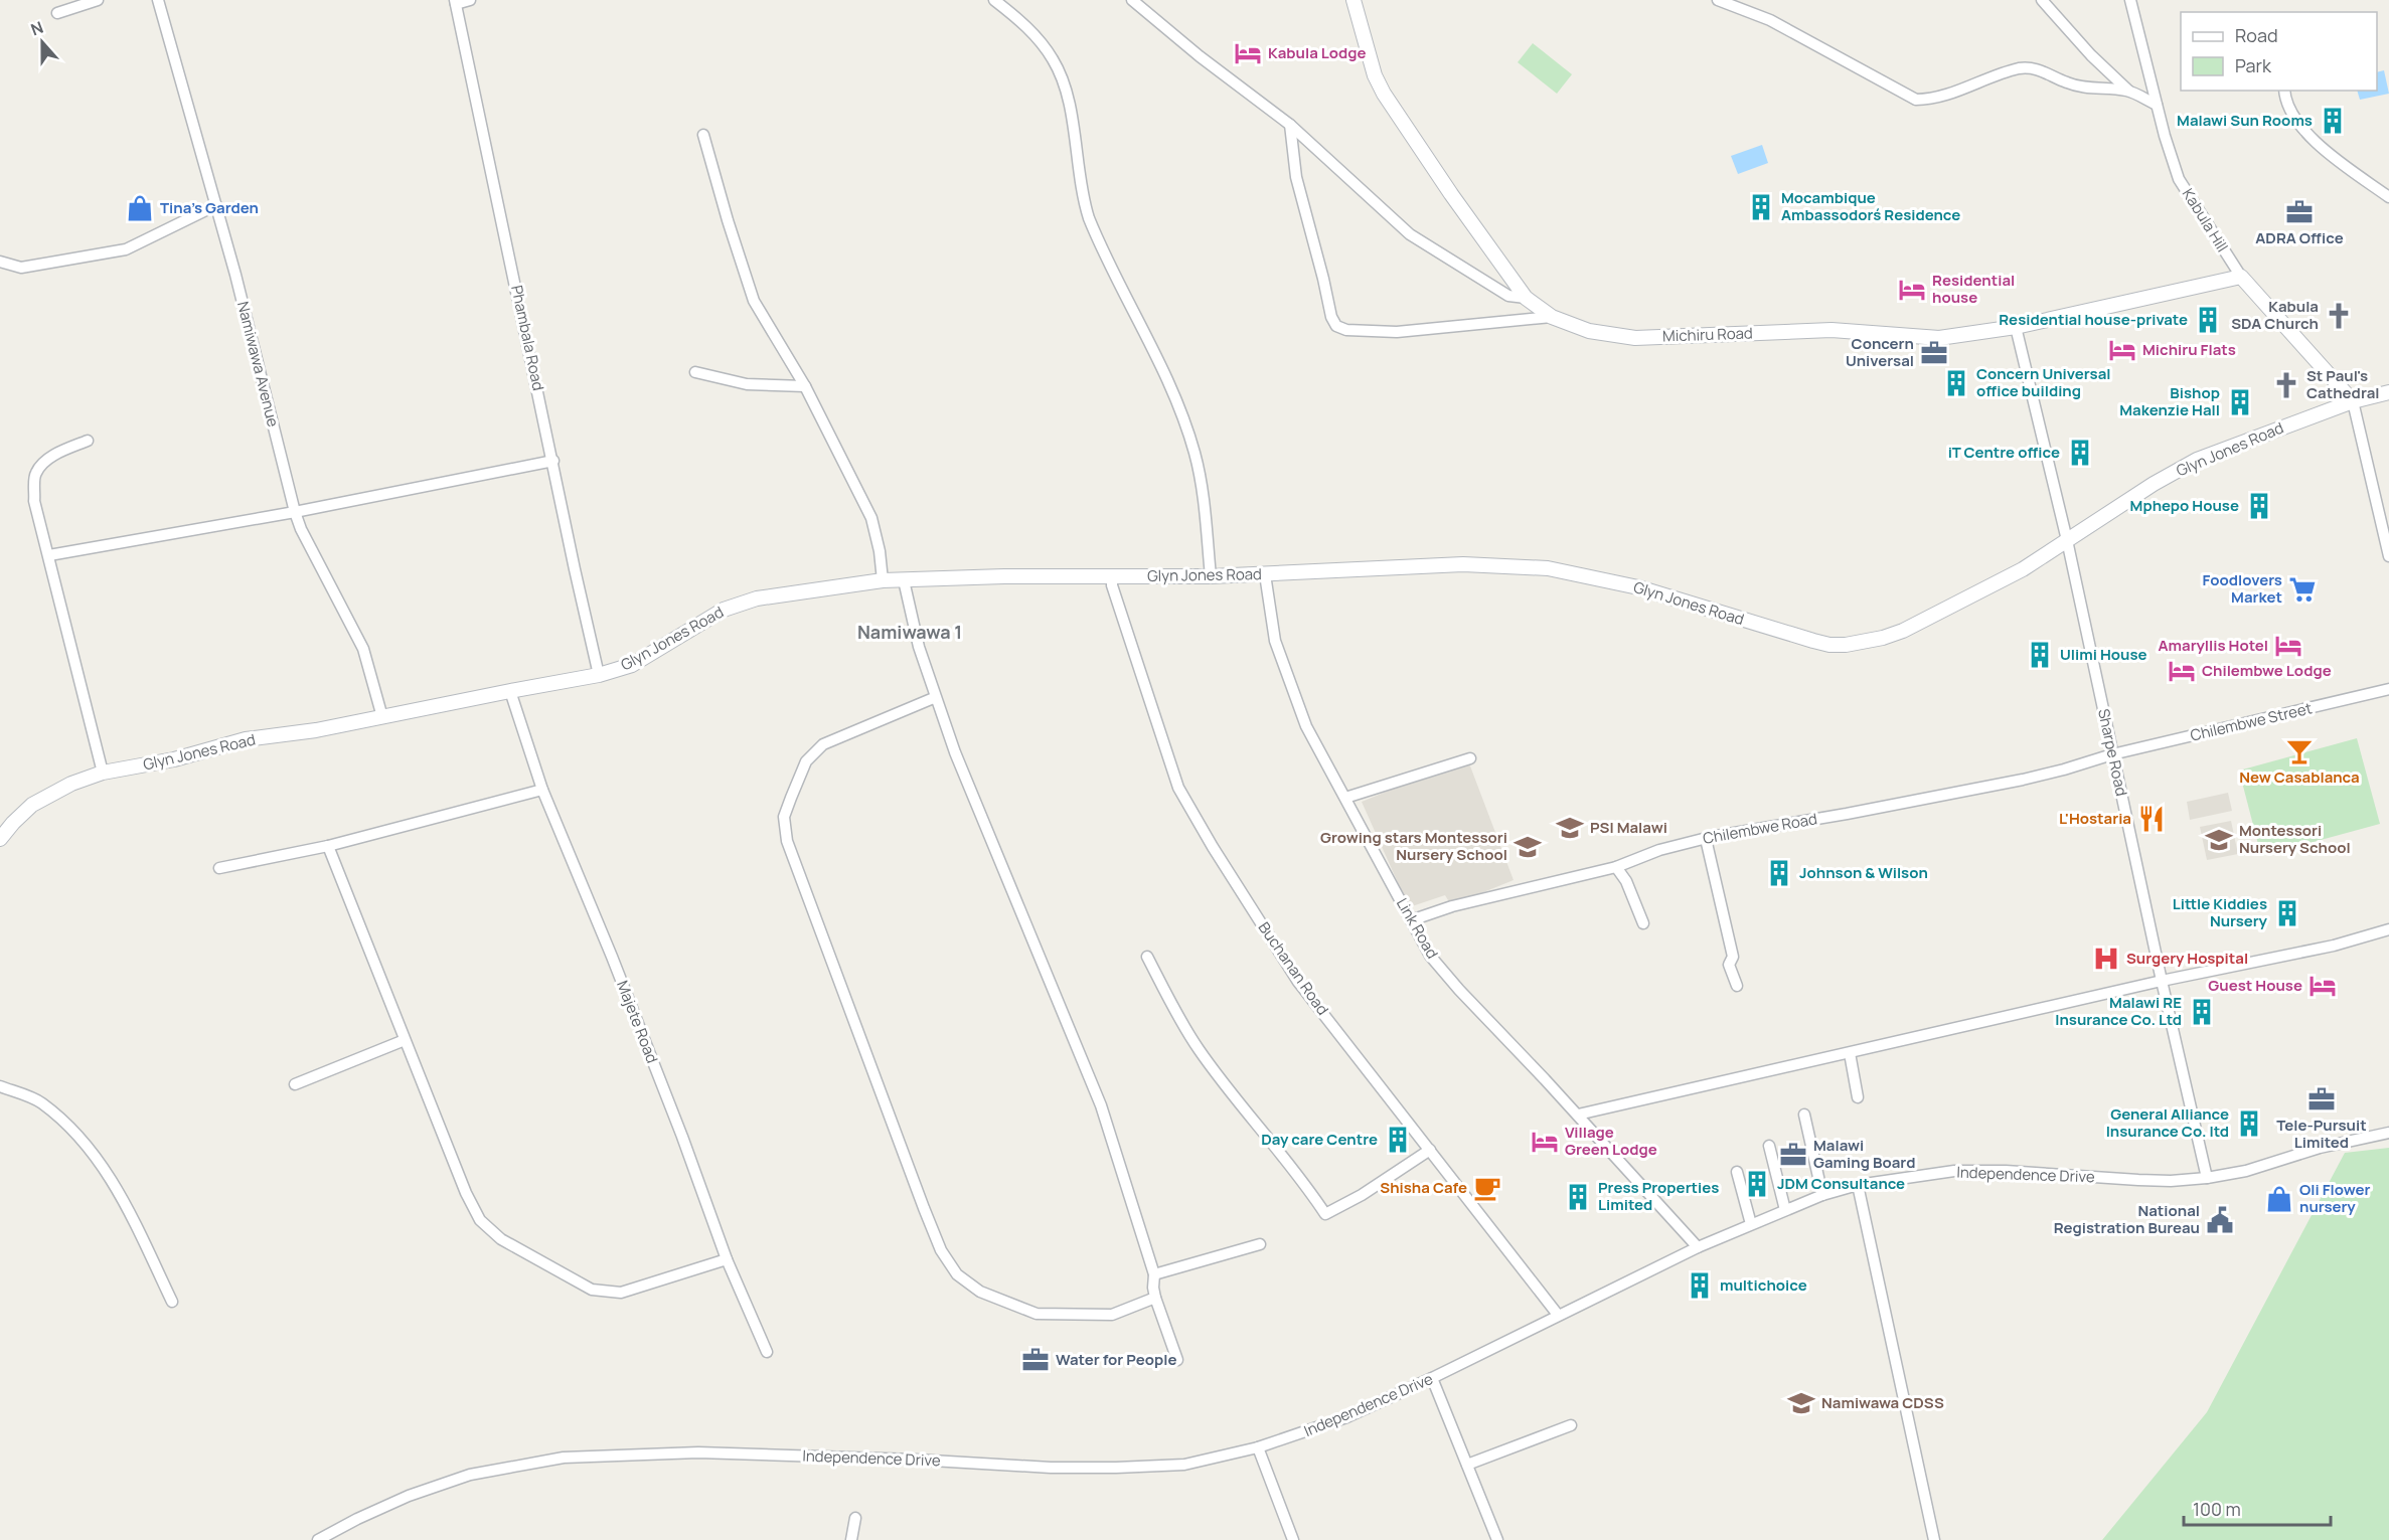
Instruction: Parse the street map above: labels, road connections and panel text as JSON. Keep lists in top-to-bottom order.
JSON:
{
  "streets": {
    "street": [
      "Kabula Hill",
      "Michiru Road",
      "Phambala Road",
      "Namiwawa Avenue",
      "Glyn Jones Road",
      "Chilembwe Street",
      "Sharpe Road",
      "Chilembwe Road",
      "Link Road",
      "Buchanan Road",
      "Majete Road",
      "Independence Drive"
    ]
  },
  "crossings": [
    ["Kabula Hill", "Michiru Road"],
    ["Kabula Hill", "Glyn Jones Road"],
    ["Michiru Road", "Sharpe Road"],
    ["Phambala Road", "Glyn Jones Road"],
    ["Namiwawa Avenue", "Glyn Jones Road"],
    ["Glyn Jones Road", "Sharpe Road"],
    ["Glyn Jones Road", "Link Road"],
    ["Glyn Jones Road", "Buchanan Road"],
    ["Glyn Jones Road", "Majete Road"],
    ["Chilembwe Street", "Sharpe Road"],
    ["Chilembwe Street", "Chilembwe Road"],
    ["Sharpe Road", "Chilembwe Road"],
    ["Sharpe Road", "Independence Drive"],
    ["Chilembwe Road", "Link Road"],
    ["Link Road", "Independence Drive"],
    ["Buchanan Road", "Independence Drive"]
  ],
  "districts": ["Namiwawa 1"],
  "places": {
    "hotel": [
      "Kabula Lodge",
      "Residential house",
      "Michiru Flats",
      "Amaryllis Hotel",
      "Chilembwe Lodge",
      "Guest House",
      "Village Green Lodge"
    ],
    "building": [
      "Malawi Sun Rooms",
      "Mocambique Ambassodorś Residence",
      "Residential house-private",
      "Concern Universal office building",
      "Bishop Makenzie Hall",
      "iT Centre office",
      "Mphepo House",
      "Ulimi House",
      "Johnson & Wilson",
      "Little Kiddies Nursery",
      "Malawi RE Insurance Co. Ltd",
      "General Alliance Insurance Co. ltd",
      "Day care Centre",
      "JDM Consultance",
      "Press Properties Limited",
      "multichoice"
    ],
    "shop": ["Tina's Garden", "Oli Flower nursery"],
    "office": [
      "ADRA Office",
      "Concern Universal",
      "Tele-Pursuit Limited",
      "Malawi Gaming Board",
      "Water for People"
    ],
    "church": ["Kabula SDA Church", "St Paul's Cathedral"],
    "supermarket": ["Foodlovers Market"],
    "bar": ["New Casablanca"],
    "restaurant": ["L'Hostaria"],
    "school or university": [
      "PSI Malawi",
      "Montessori Nursery School",
      "Growing stars Montessori Nursery School",
      "Namiwawa CDSS"
    ],
    "hospital": ["Surgery Hospital"],
    "cafe": ["Shisha Cafe"],
    "public building": ["National Registration Bureau"]
  },
  "legend": ["Road", "Park"],
  "scale_bar": "100 m",
  "north": "top"
}
